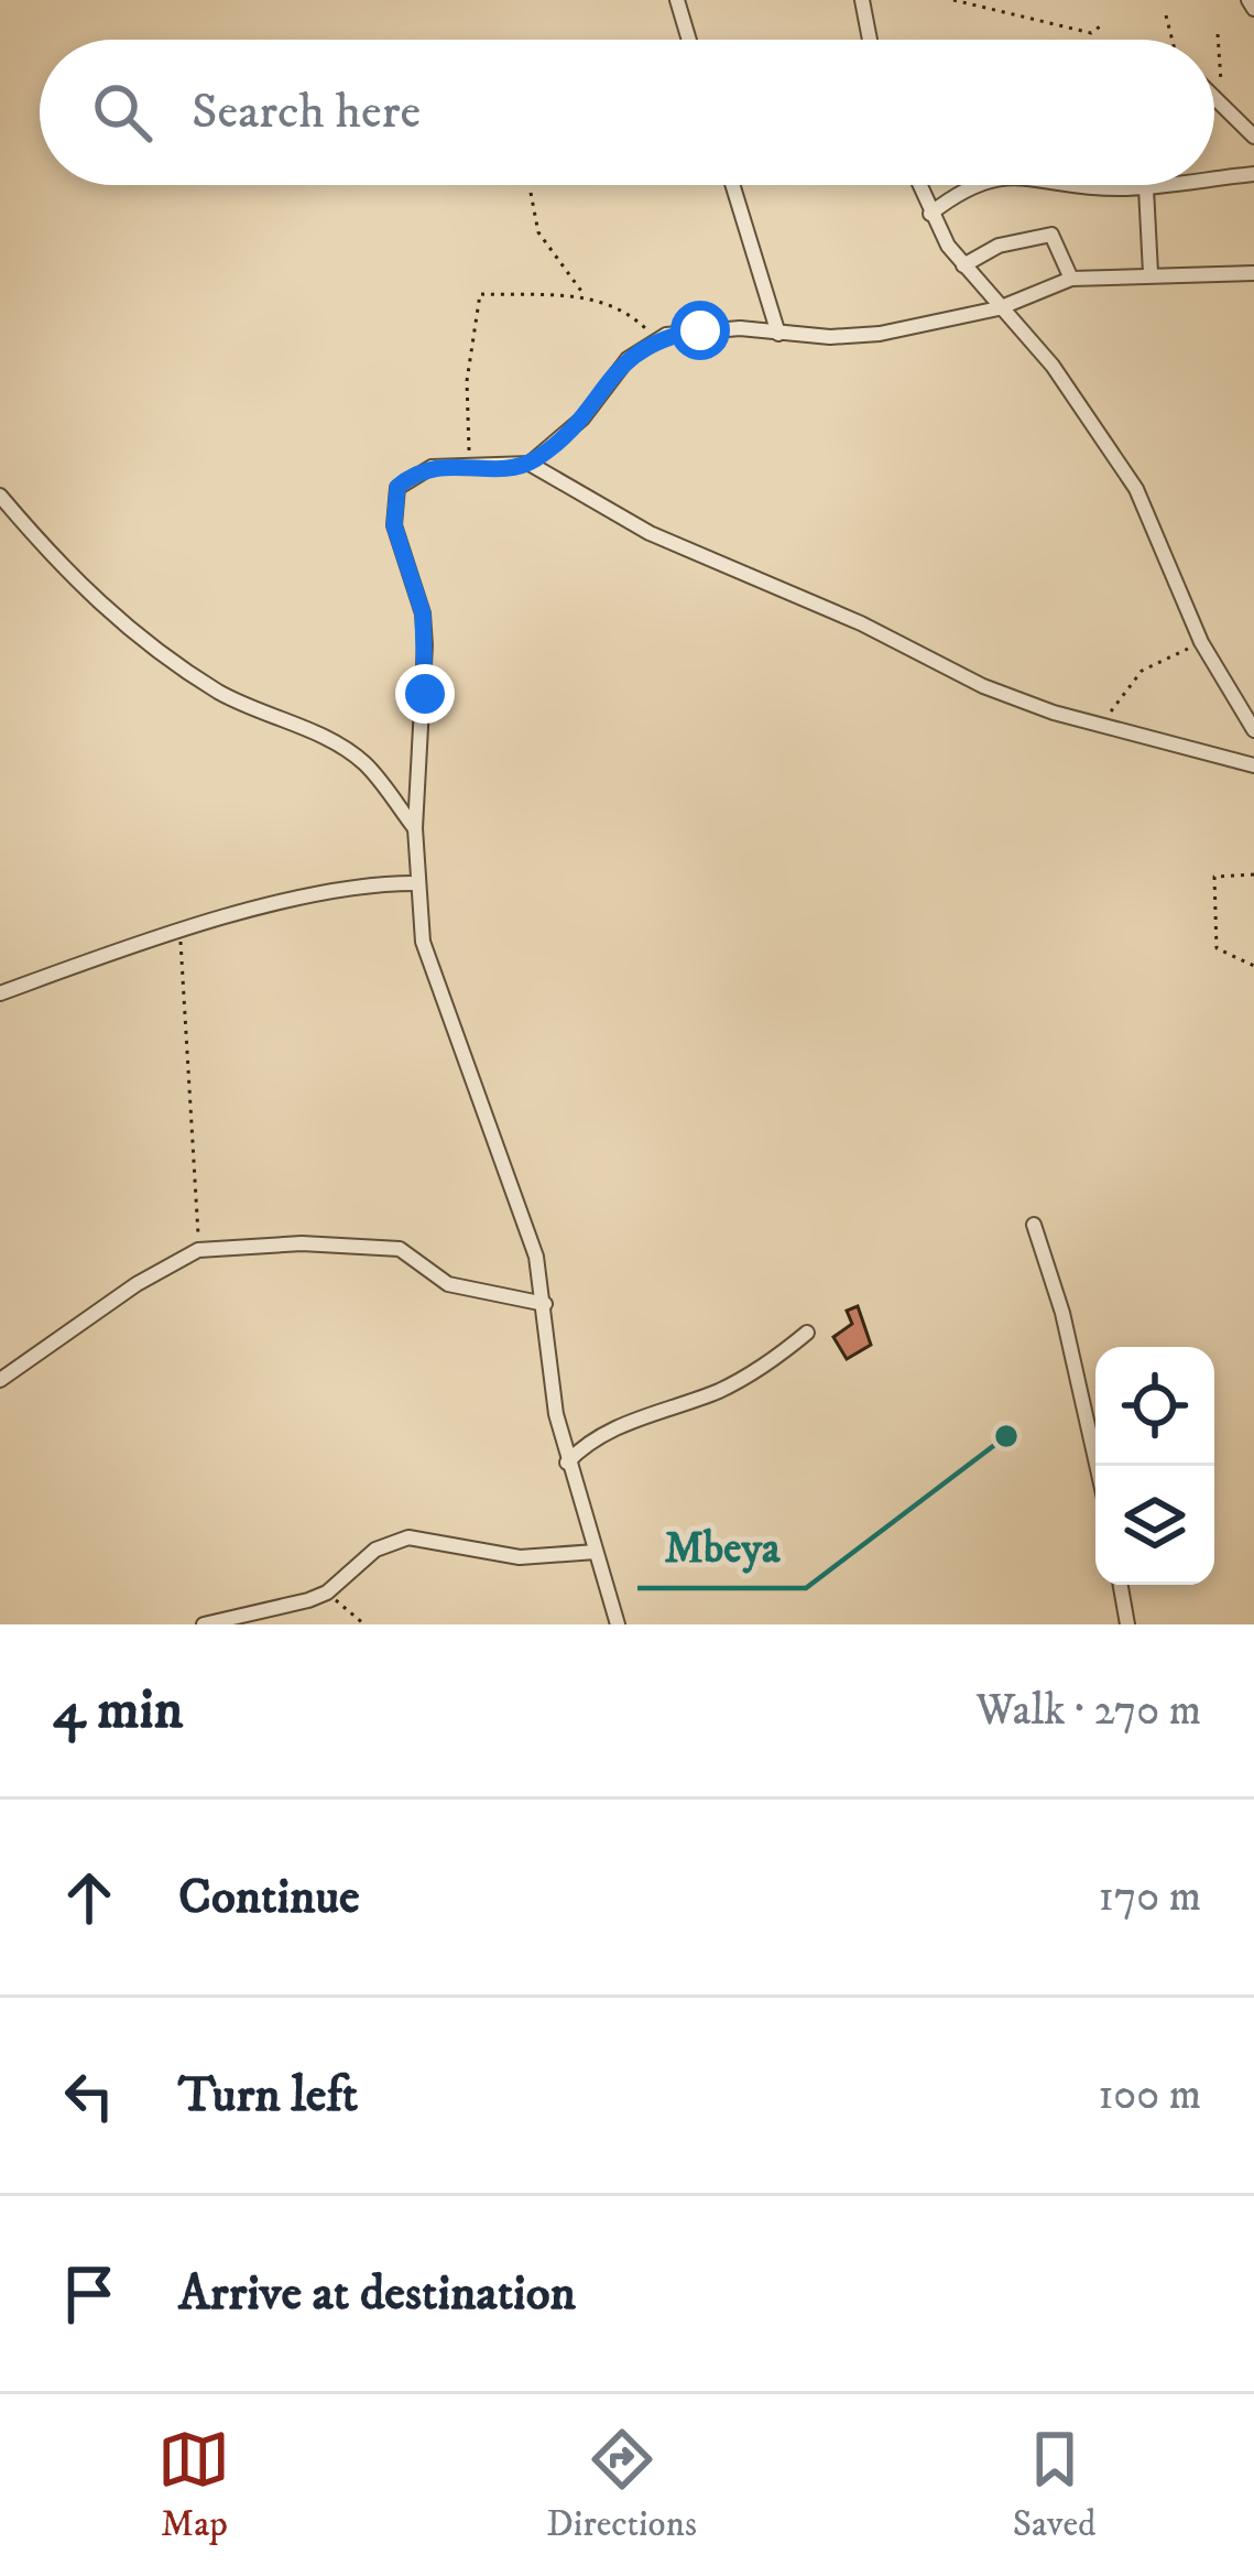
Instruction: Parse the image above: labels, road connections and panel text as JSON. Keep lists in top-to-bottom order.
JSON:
{
  "places": ["Mbeya"],
  "page": {
    "search": "Search here",
    "heading": ["4 min", "Walk · 270 m"],
    "list": [
      ["Continue", "170 m"],
      ["Turn left", "100 m"],
      "Arrive at destination"
    ],
    "nav": ["Map", "Directions", "Saved"]
  }
}
